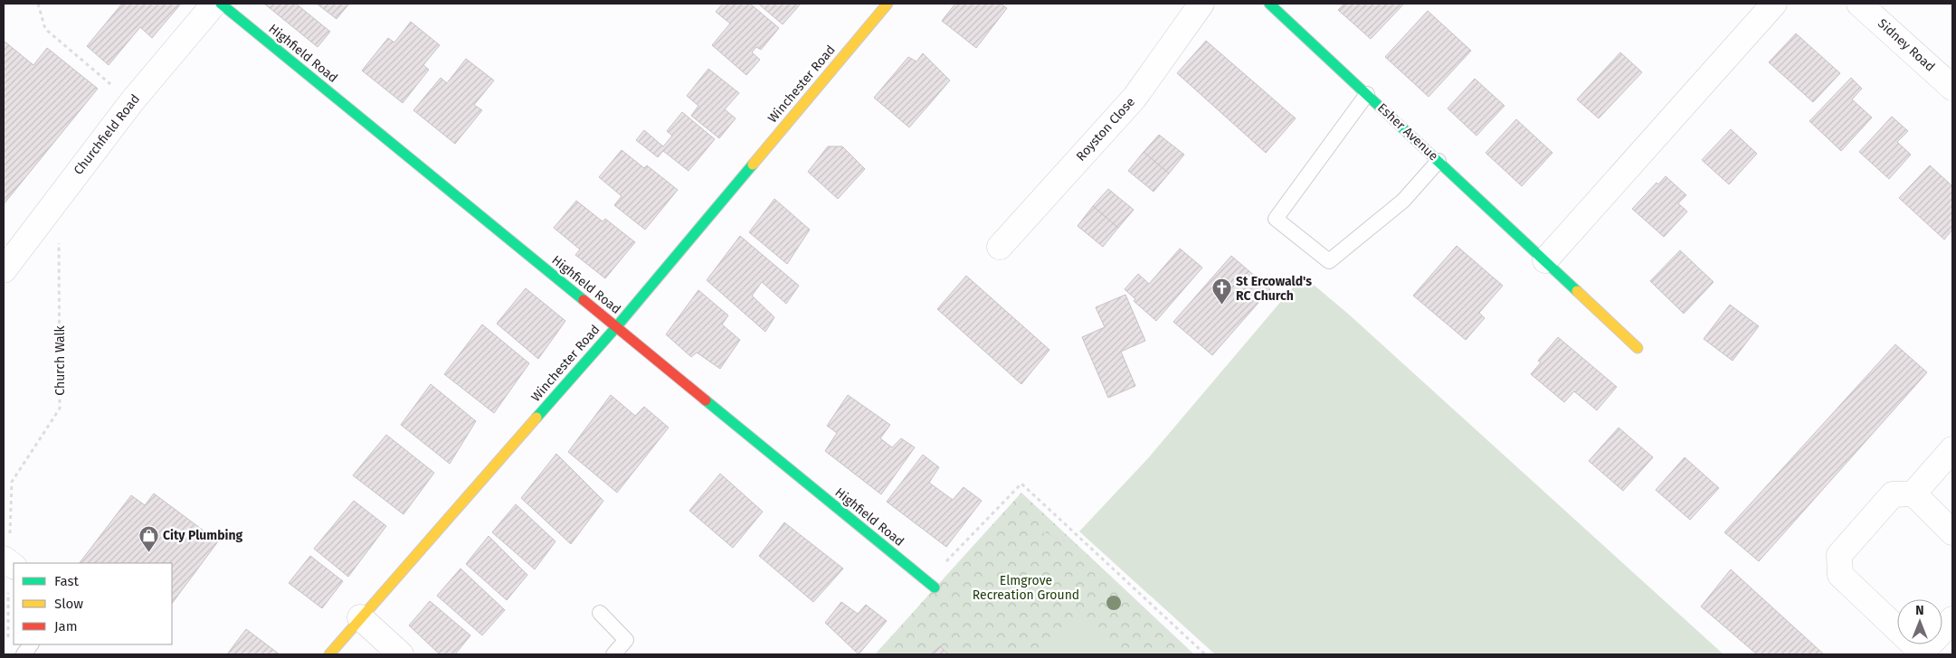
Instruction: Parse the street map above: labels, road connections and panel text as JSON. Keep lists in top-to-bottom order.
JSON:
{
  "streets": {
    "street": [
      "Sidney Road",
      "Highfield Road",
      "Winchester Road",
      "Royston Close",
      "Esher Avenue",
      "Churchfield Road"
    ],
    "path": ["Church Walk"]
  },
  "crossings": [
    ["Highfield Road", "Winchester Road"]
  ],
  "parks": ["Elmgrove Recreation Ground"],
  "places": {
    "church": ["St Ercowald's RC Church"],
    "shop": ["City Plumbing"]
  },
  "legend": ["Fast", "Slow", "Jam"],
  "north": "top"
}
